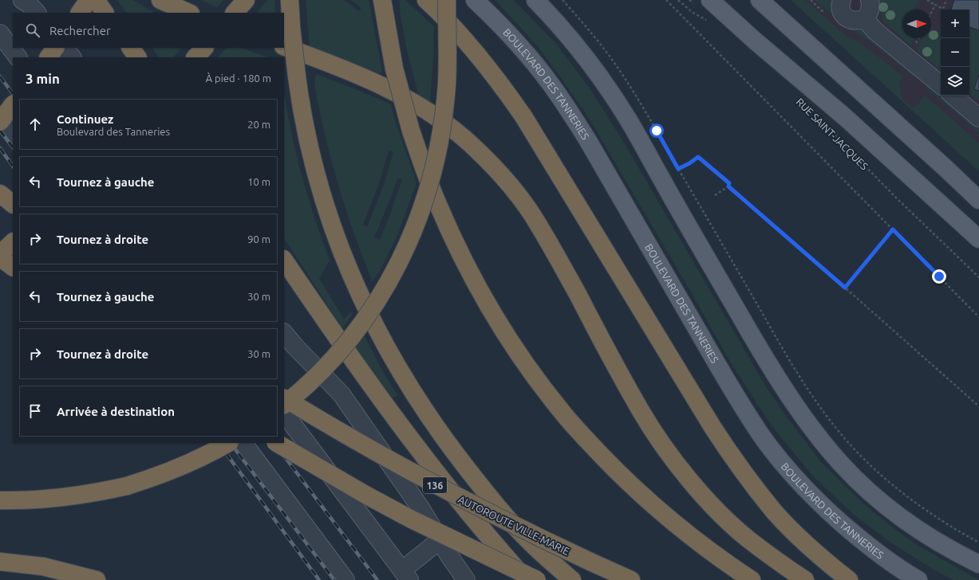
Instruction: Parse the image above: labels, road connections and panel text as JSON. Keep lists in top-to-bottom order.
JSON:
{
  "streets": {
    "highway": ["136", "AUTOROUTE VILLE-MARIE"],
    "main road": ["BOULEVARD DES TANNERIES", "RUE SAINT-JACQUES"]
  },
  "north": "right",
  "page": {
    "map_buttons": ["+", "−"],
    "search": "Rechercher",
    "heading": ["3 min", "À pied · 180 m"],
    "list": [
      ["Continuez", "Boulevard des Tanneries", "20 m"],
      ["Tournez à gauche", "10 m"],
      ["Tournez à droite", "90 m"],
      ["Tournez à gauche", "30 m"],
      ["Tournez à droite", "30 m"],
      "Arrivée à destination"
    ]
  }
}
